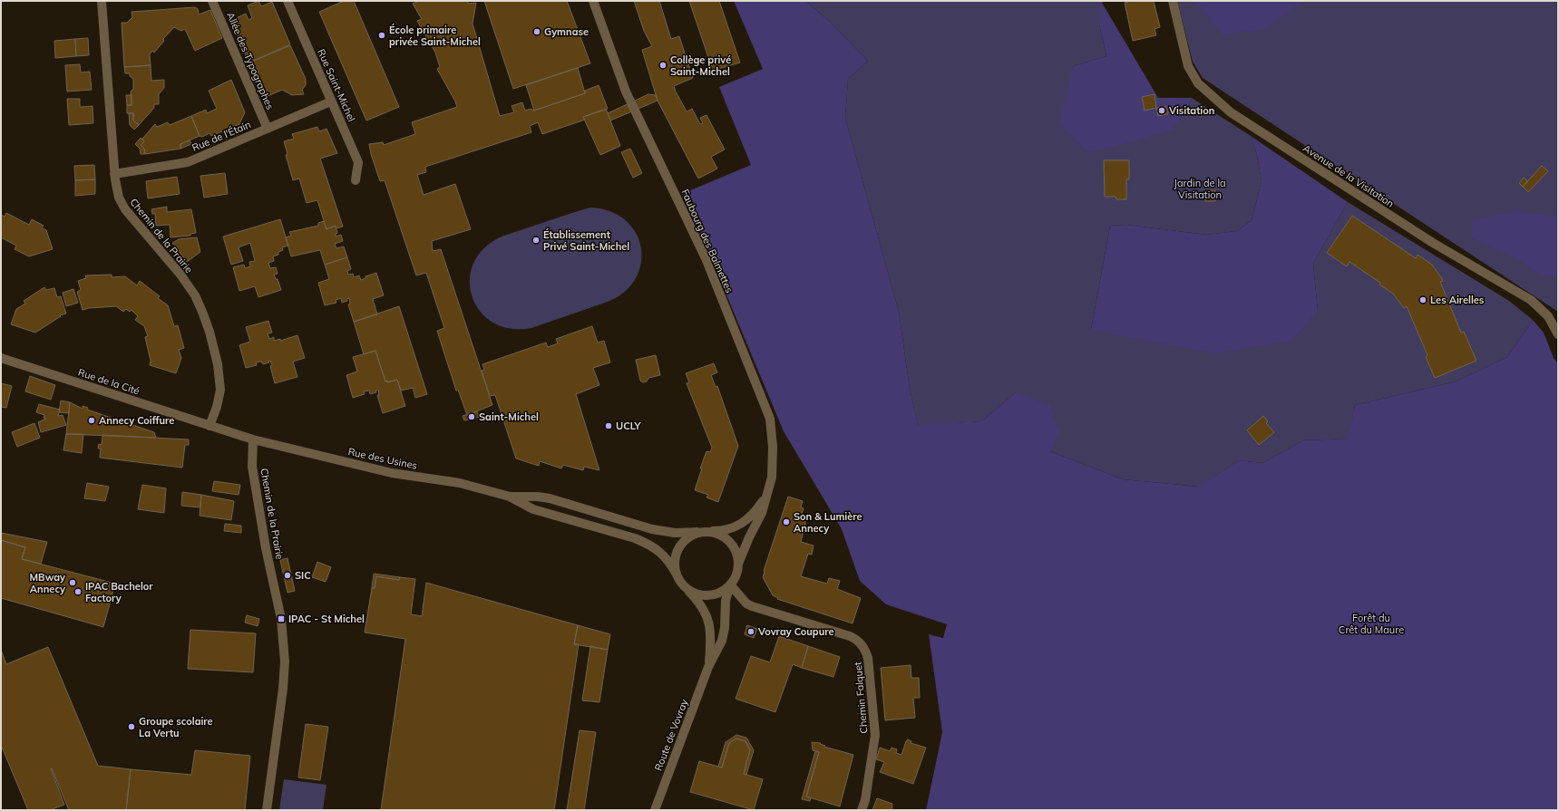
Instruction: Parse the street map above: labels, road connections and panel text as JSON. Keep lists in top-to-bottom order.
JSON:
{
  "streets": {
    "street": [
      "Allée des Typographes",
      "Rue Saint-Michel",
      "Rue de l'Étain",
      "Avenue de la Visitation",
      "Chemin de la Prairie",
      "Faubourg des Balmettes",
      "Rue de la Cité",
      "Rue des Usines",
      "Chemin Falquet",
      "Route de Vovray"
    ]
  },
  "crossings": [
    ["Allée des Typographes", "Rue de l'Étain"],
    ["Rue Saint-Michel", "Rue de l'Étain"],
    ["Rue de l'Étain", "Chemin de la Prairie"],
    ["Chemin de la Prairie", "Rue de la Cité"],
    ["Chemin de la Prairie", "Rue des Usines"],
    ["Faubourg des Balmettes", "Rue des Usines"],
    ["Faubourg des Balmettes", "Chemin Falquet"],
    ["Faubourg des Balmettes", "Route de Vovray"],
    ["Rue des Usines", "Chemin Falquet"],
    ["Rue des Usines", "Route de Vovray"],
    ["Chemin Falquet", "Route de Vovray"]
  ],
  "parks": ["Jardin de la Visitation", "Forêt du Crêt du Maure"],
  "places": {
    "other": [
      "Gymnase",
      "École primaire privée Saint-Michel",
      "Collège privé Saint-Michel",
      "Visitation",
      "Établissement Privé Saint-Michel",
      "Les Airelles",
      "Saint-Michel",
      "Annecy Coiffure",
      "UCLY",
      "Son & Lumière Annecy",
      "SIC",
      "MBway Annecy",
      "IPAC Bachelor Factory",
      "Vovray Coupure",
      "Groupe scolaire La Vertu"
    ],
    "transit": ["IPAC - St Michel"]
  }
}
